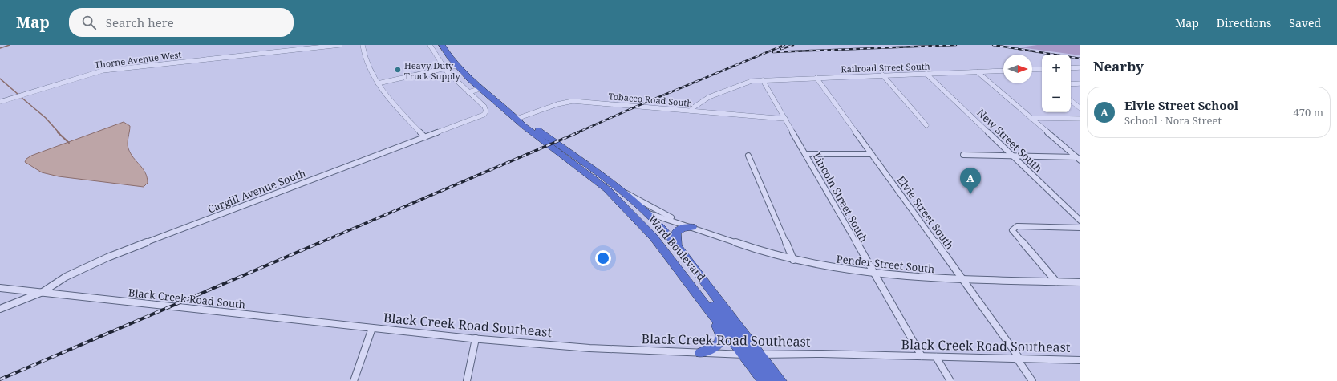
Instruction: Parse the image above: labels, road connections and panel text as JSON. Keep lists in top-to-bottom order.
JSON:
{
  "streets": {
    "highway": ["Ward Boulevard"],
    "street": [
      "Thorne Avenue West",
      "Railroad Street South",
      "Tobacco Road South",
      "New Street South",
      "Cargill Avenue South",
      "Lincoln Street South",
      "Elvie Street South",
      "Pender Street South",
      "Black Creek Road South",
      "Black Creek Road Southeast"
    ]
  },
  "crossings": [
    ["Railroad Street South", "Tobacco Road South"],
    ["Railroad Street South", "New Street South"],
    ["Railroad Street South", "Lincoln Street South"],
    ["Railroad Street South", "Elvie Street South"],
    ["Tobacco Road South", "Lincoln Street South"],
    ["Tobacco Road South", "Ward Boulevard"],
    ["Cargill Avenue South", "Black Creek Road South"],
    ["Lincoln Street South", "Pender Street South"],
    ["Lincoln Street South", "Black Creek Road Southeast"],
    ["Elvie Street South", "Pender Street South"],
    ["Elvie Street South", "Black Creek Road Southeast"],
    ["Ward Boulevard", "Pender Street South"],
    ["Ward Boulevard", "Black Creek Road Southeast"],
    ["Black Creek Road South", "Black Creek Road Southeast"]
  ],
  "places": ["Heavy Duty Truck Supply"],
  "north": "right",
  "page": {
    "header": "Map",
    "search": "Search here",
    "nav": ["Map", "Directions", "Saved"],
    "heading": "Nearby",
    "map_buttons": ["+", "−"],
    "list": [
      {
        "mark": "A",
        "name": "Elvie Street School",
        "note": "School · Nora Street",
        "value": "470 m"
      }
    ],
    "pins": "A"
  }
}
